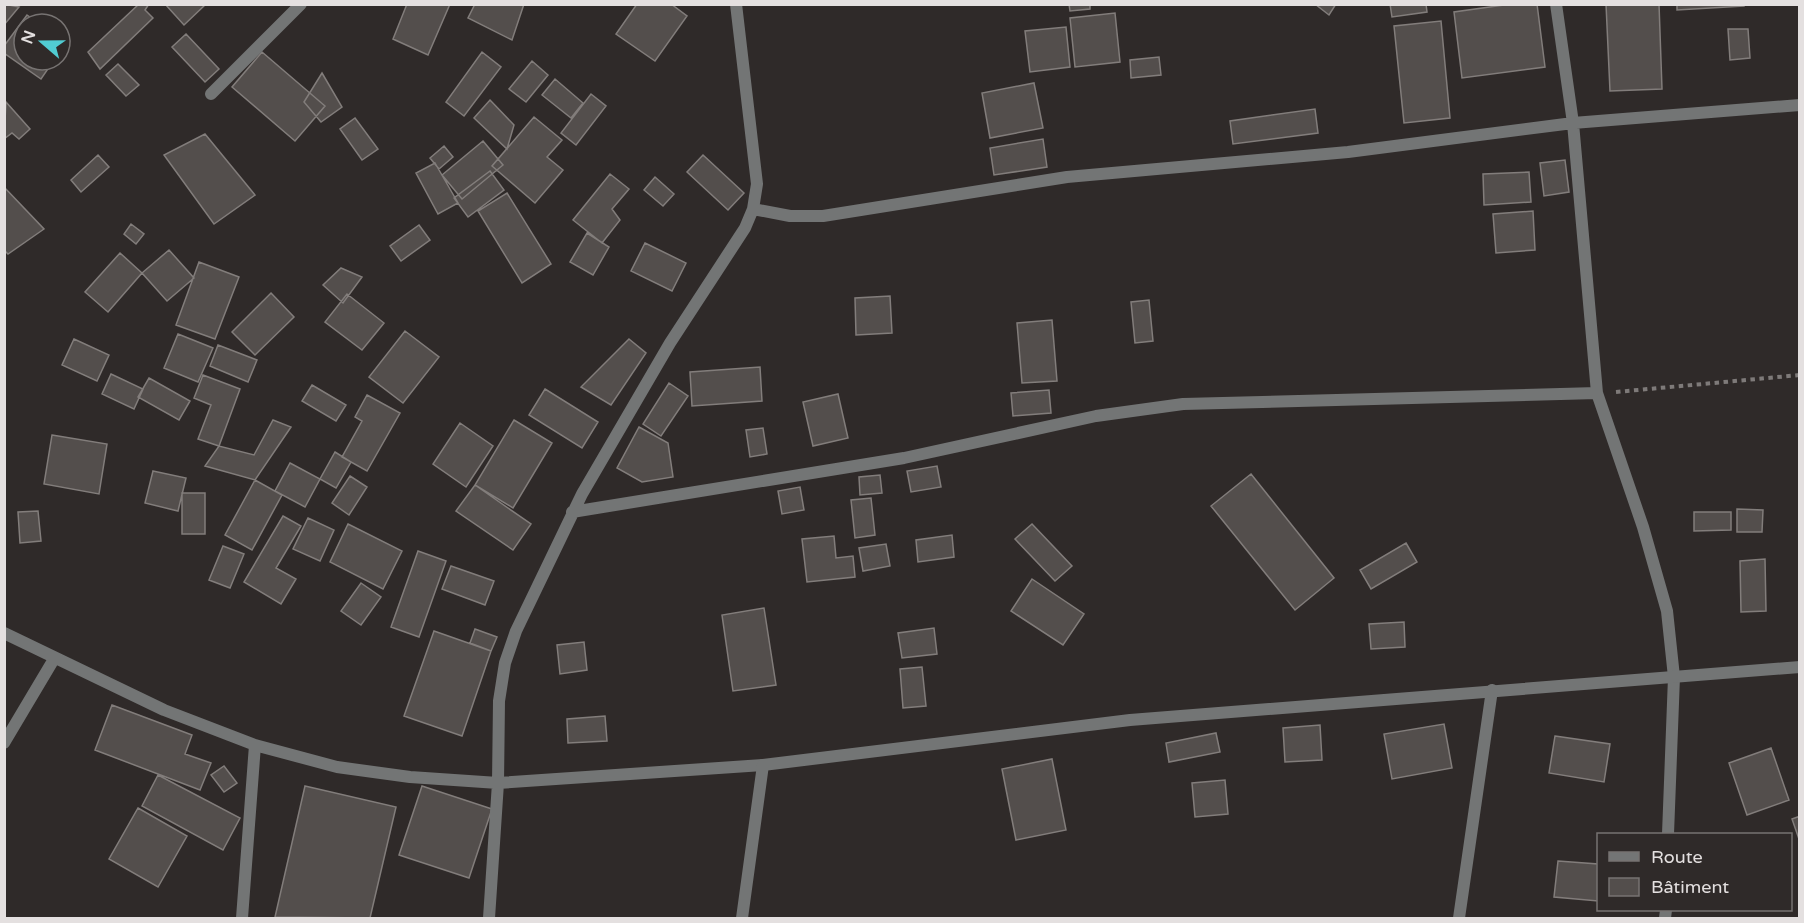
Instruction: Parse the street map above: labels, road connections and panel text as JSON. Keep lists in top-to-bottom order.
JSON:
{
  "legend": ["Route", "Bâtiment"],
  "north": "left"
}
